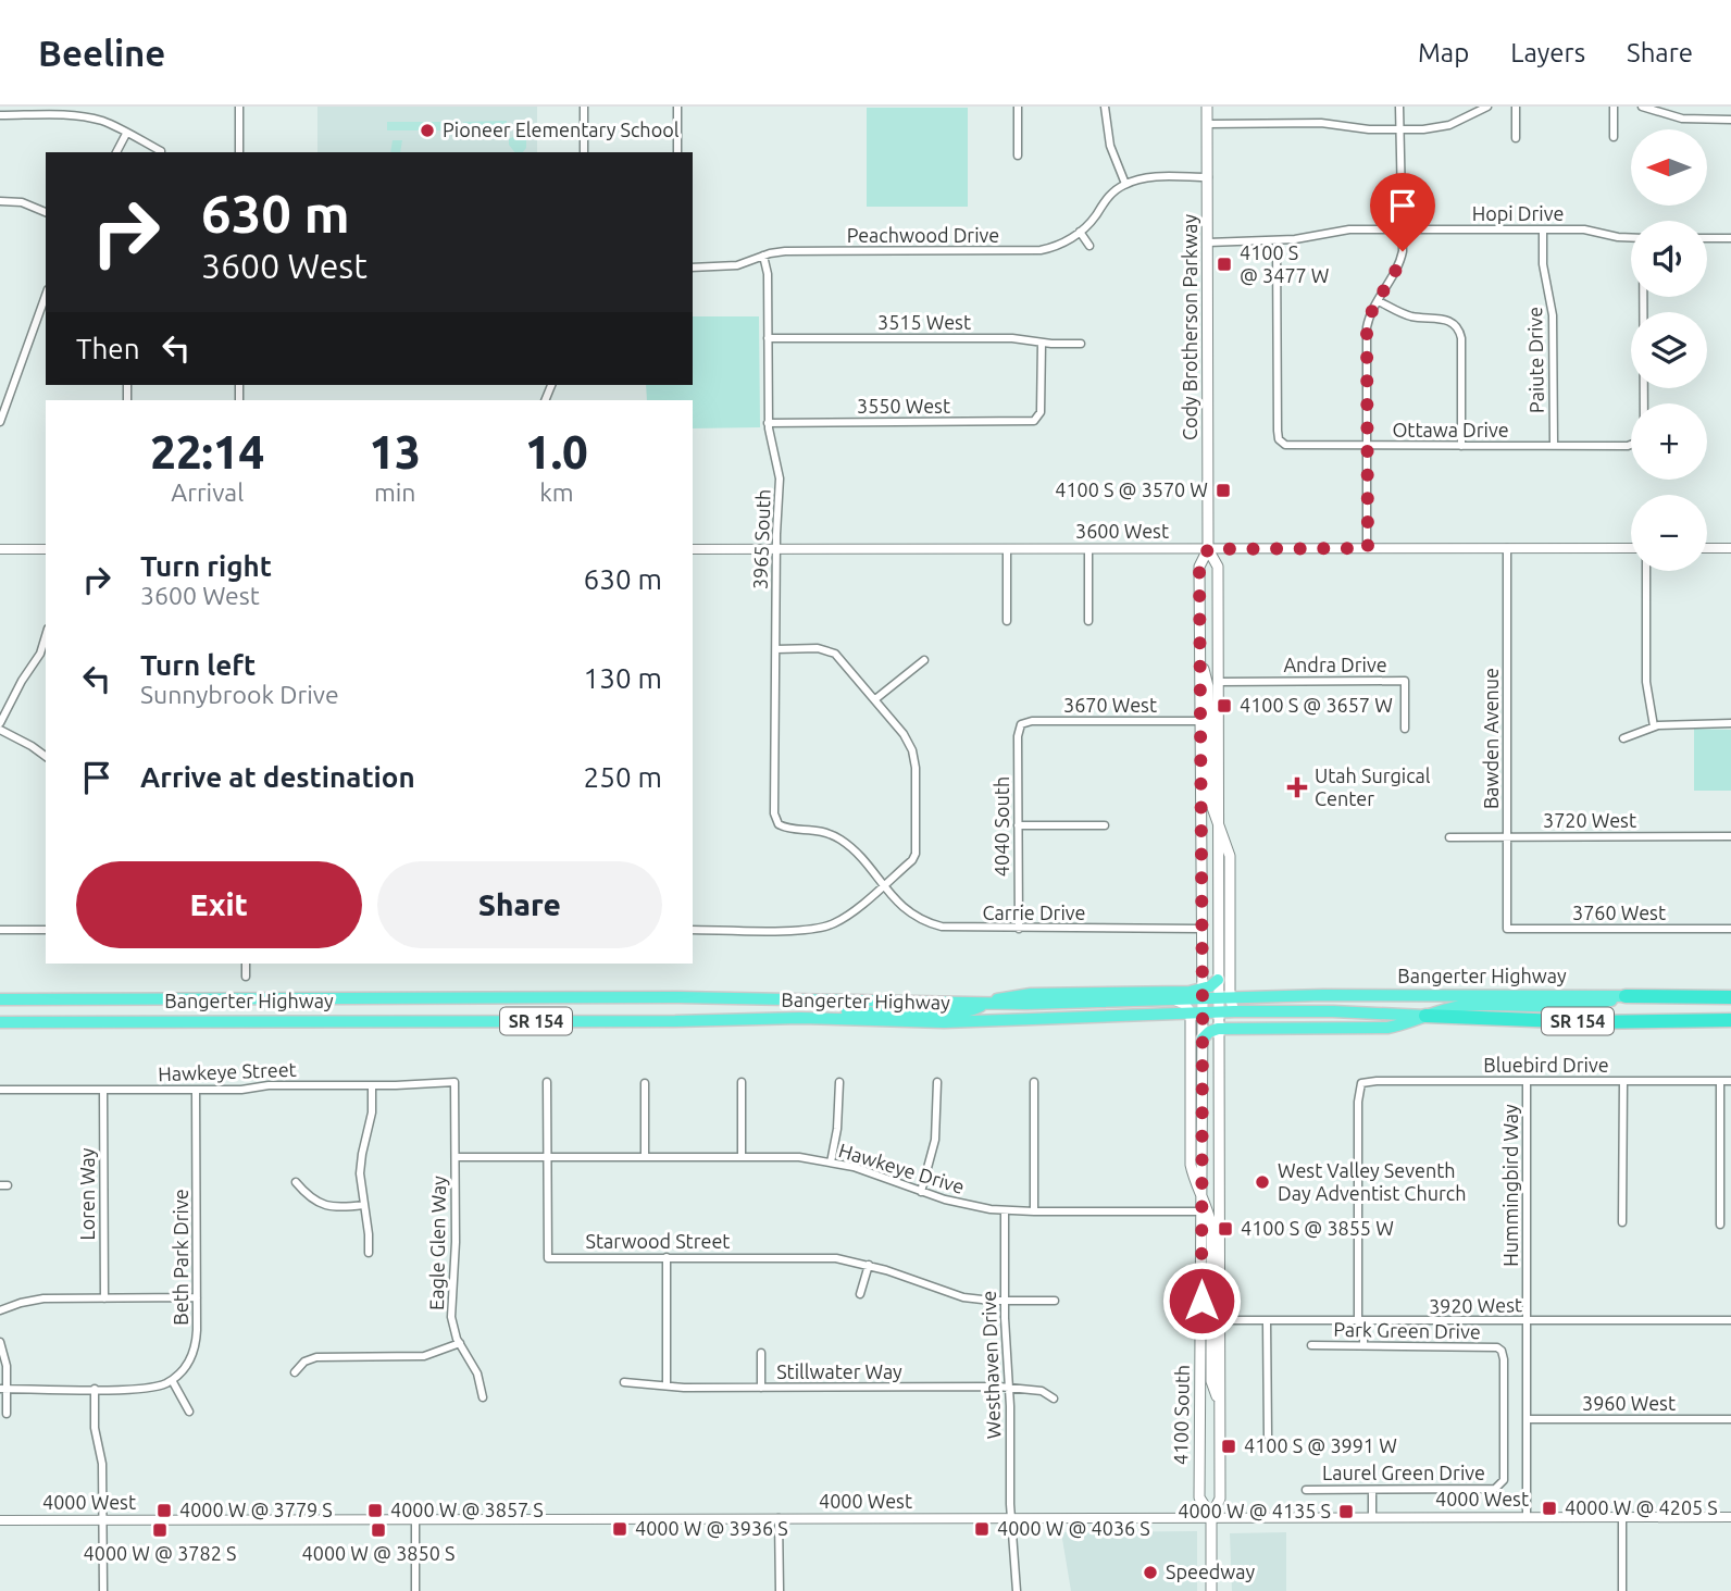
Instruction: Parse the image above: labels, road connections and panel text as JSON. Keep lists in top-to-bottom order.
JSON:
{
  "streets": {
    "highway": ["Bangerter Highway", "SR 154"],
    "main road": ["Cody Brotherson Parkway", "4100 South"],
    "street": [
      "Hopi Drive",
      "Peachwood Drive",
      "3515 West",
      "Paiute Drive",
      "3550 West",
      "Ottawa Drive",
      "3600 West",
      "3965 South",
      "Andra Drive",
      "3670 West",
      "Bawden Avenue",
      "3720 West",
      "4040 South",
      "Carrie Drive",
      "3760 West",
      "Bluebird Drive",
      "Hawkeye Street",
      "Hawkeye Drive",
      "Hummingbird Way",
      "Loren Way",
      "Starwood Street",
      "Eagle Glen Way",
      "Beth Park Drive",
      "3920 West",
      "Park Green Drive",
      "Westhaven Drive",
      "Stillwater Way",
      "3960 West",
      "Laurel Green Drive",
      "4000 West"
    ]
  },
  "crossings": [
    ["Hopi Drive", "Cody Brotherson Parkway"],
    ["Hopi Drive", "Paiute Drive"],
    ["Hopi Drive", "Ottawa Drive"],
    ["Peachwood Drive", "3965 South"],
    ["3515 West", "3550 West"],
    ["3515 West", "3965 South"],
    ["Cody Brotherson Parkway", "3600 West"],
    ["Cody Brotherson Parkway", "4100 South"],
    ["Paiute Drive", "Ottawa Drive"],
    ["3550 West", "3965 South"],
    ["3600 West", "3965 South"],
    ["3600 West", "Bawden Avenue"],
    ["3600 West", "4100 South"],
    ["3965 South", "Carrie Drive"],
    ["Andra Drive", "4100 South"],
    ["3670 West", "4040 South"],
    ["3670 West", "4100 South"],
    ["Bawden Avenue", "3720 West"],
    ["Bawden Avenue", "3760 West"],
    ["4040 South", "Carrie Drive"],
    ["Carrie Drive", "4100 South"],
    ["Bangerter Highway", "4100 South"],
    ["Bluebird Drive", "Hummingbird Way"],
    ["Bluebird Drive", "3920 West"],
    ["Hawkeye Street", "Loren Way"],
    ["Hawkeye Street", "Eagle Glen Way"],
    ["Hawkeye Street", "Beth Park Drive"],
    ["Hawkeye Drive", "Starwood Street"],
    ["Hawkeye Drive", "Eagle Glen Way"],
    ["Hawkeye Drive", "Westhaven Drive"],
    ["Hawkeye Drive", "4100 South"],
    ["Hummingbird Way", "3920 West"],
    ["Hummingbird Way", "3960 West"],
    ["Hummingbird Way", "4000 West"],
    ["Starwood Street", "Westhaven Drive"],
    ["3920 West", "4100 South"],
    ["Park Green Drive", "Laurel Green Drive"],
    ["Westhaven Drive", "Stillwater Way"],
    ["Westhaven Drive", "4000 West"],
    ["4100 South", "4000 West"]
  ],
  "places": {
    "other": ["Pioneer Elementary School", "West Valley Seventh Day Adventist Church", "Speedway"],
    "transit": [
      "4100 S @ 3477 W",
      "4100 S @ 3570 W",
      "4100 S @ 3657 W",
      "4100 S @ 3855 W",
      "4100 S @ 3991 W",
      "4000 W @ 4205 S",
      "4000 W @ 3779 S",
      "4000 W @ 3857 S",
      "4000 W @ 4135 S",
      "4000 W @ 3936 S",
      "4000 W @ 4036 S",
      "4000 W @ 3782 S",
      "4000 W @ 3850 S"
    ],
    "health": ["Utah Surgical Center"]
  },
  "north": "left",
  "page": {
    "header": "Beeline",
    "nav": ["Map", "Layers", "Share"],
    "map_buttons": ["+", "−"],
    "turn": ["630 m", "3600 West"],
    "then": "Then",
    "eta": [
      "22:14",
      "Arrival",
      "13",
      "min",
      "1.0",
      "km"
    ],
    "list": [
      {
        "name": "Turn right",
        "note": "3600 West",
        "value": "630 m"
      },
      {
        "name": "Turn left",
        "note": "Sunnybrook Drive",
        "value": "130 m"
      },
      {
        "name": "Arrive at destination",
        "value": "250 m"
      }
    ],
    "buttons": ["Exit", "Share"]
  }
}
